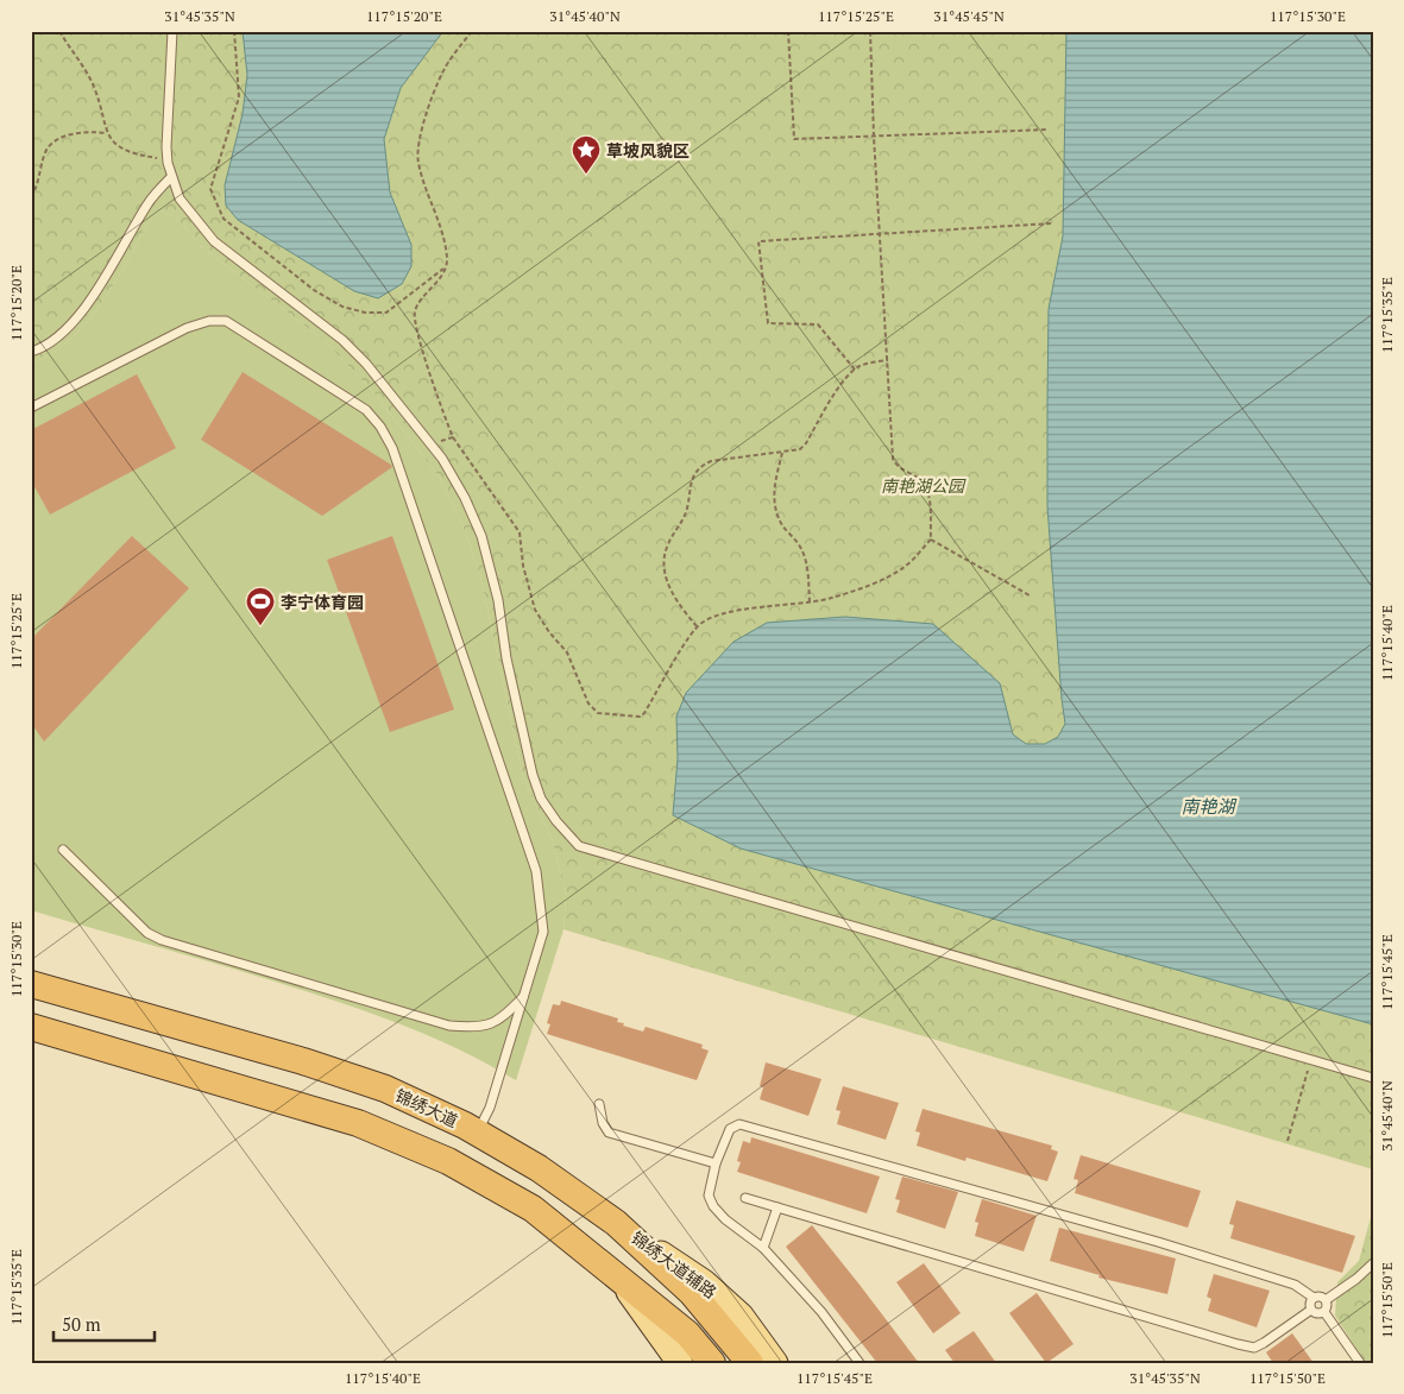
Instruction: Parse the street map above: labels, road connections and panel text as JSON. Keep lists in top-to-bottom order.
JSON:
{
  "streets": {
    "highway": ["锦绣大道"],
    "main road": ["锦绣大道辅路"]
  },
  "crossings": [
    ["锦绣大道", "锦绣大道辅路"]
  ],
  "water": ["南艳湖"],
  "parks": ["南艳湖公园"],
  "places": {
    "place": ["草坡风貌区"],
    "sports": ["李宁体育园"]
  },
  "scale_bar": "50 m",
  "coordinates": [
    "31°45'35\"N",
    "117°15'20\"E",
    "31°45'40\"N",
    "117°15'25\"E",
    "31°45'45\"N",
    "117°15'30\"E",
    "117°15'35\"E",
    "117°15'40\"E",
    "117°15'45\"E",
    "117°15'50\"E"
  ]
}
